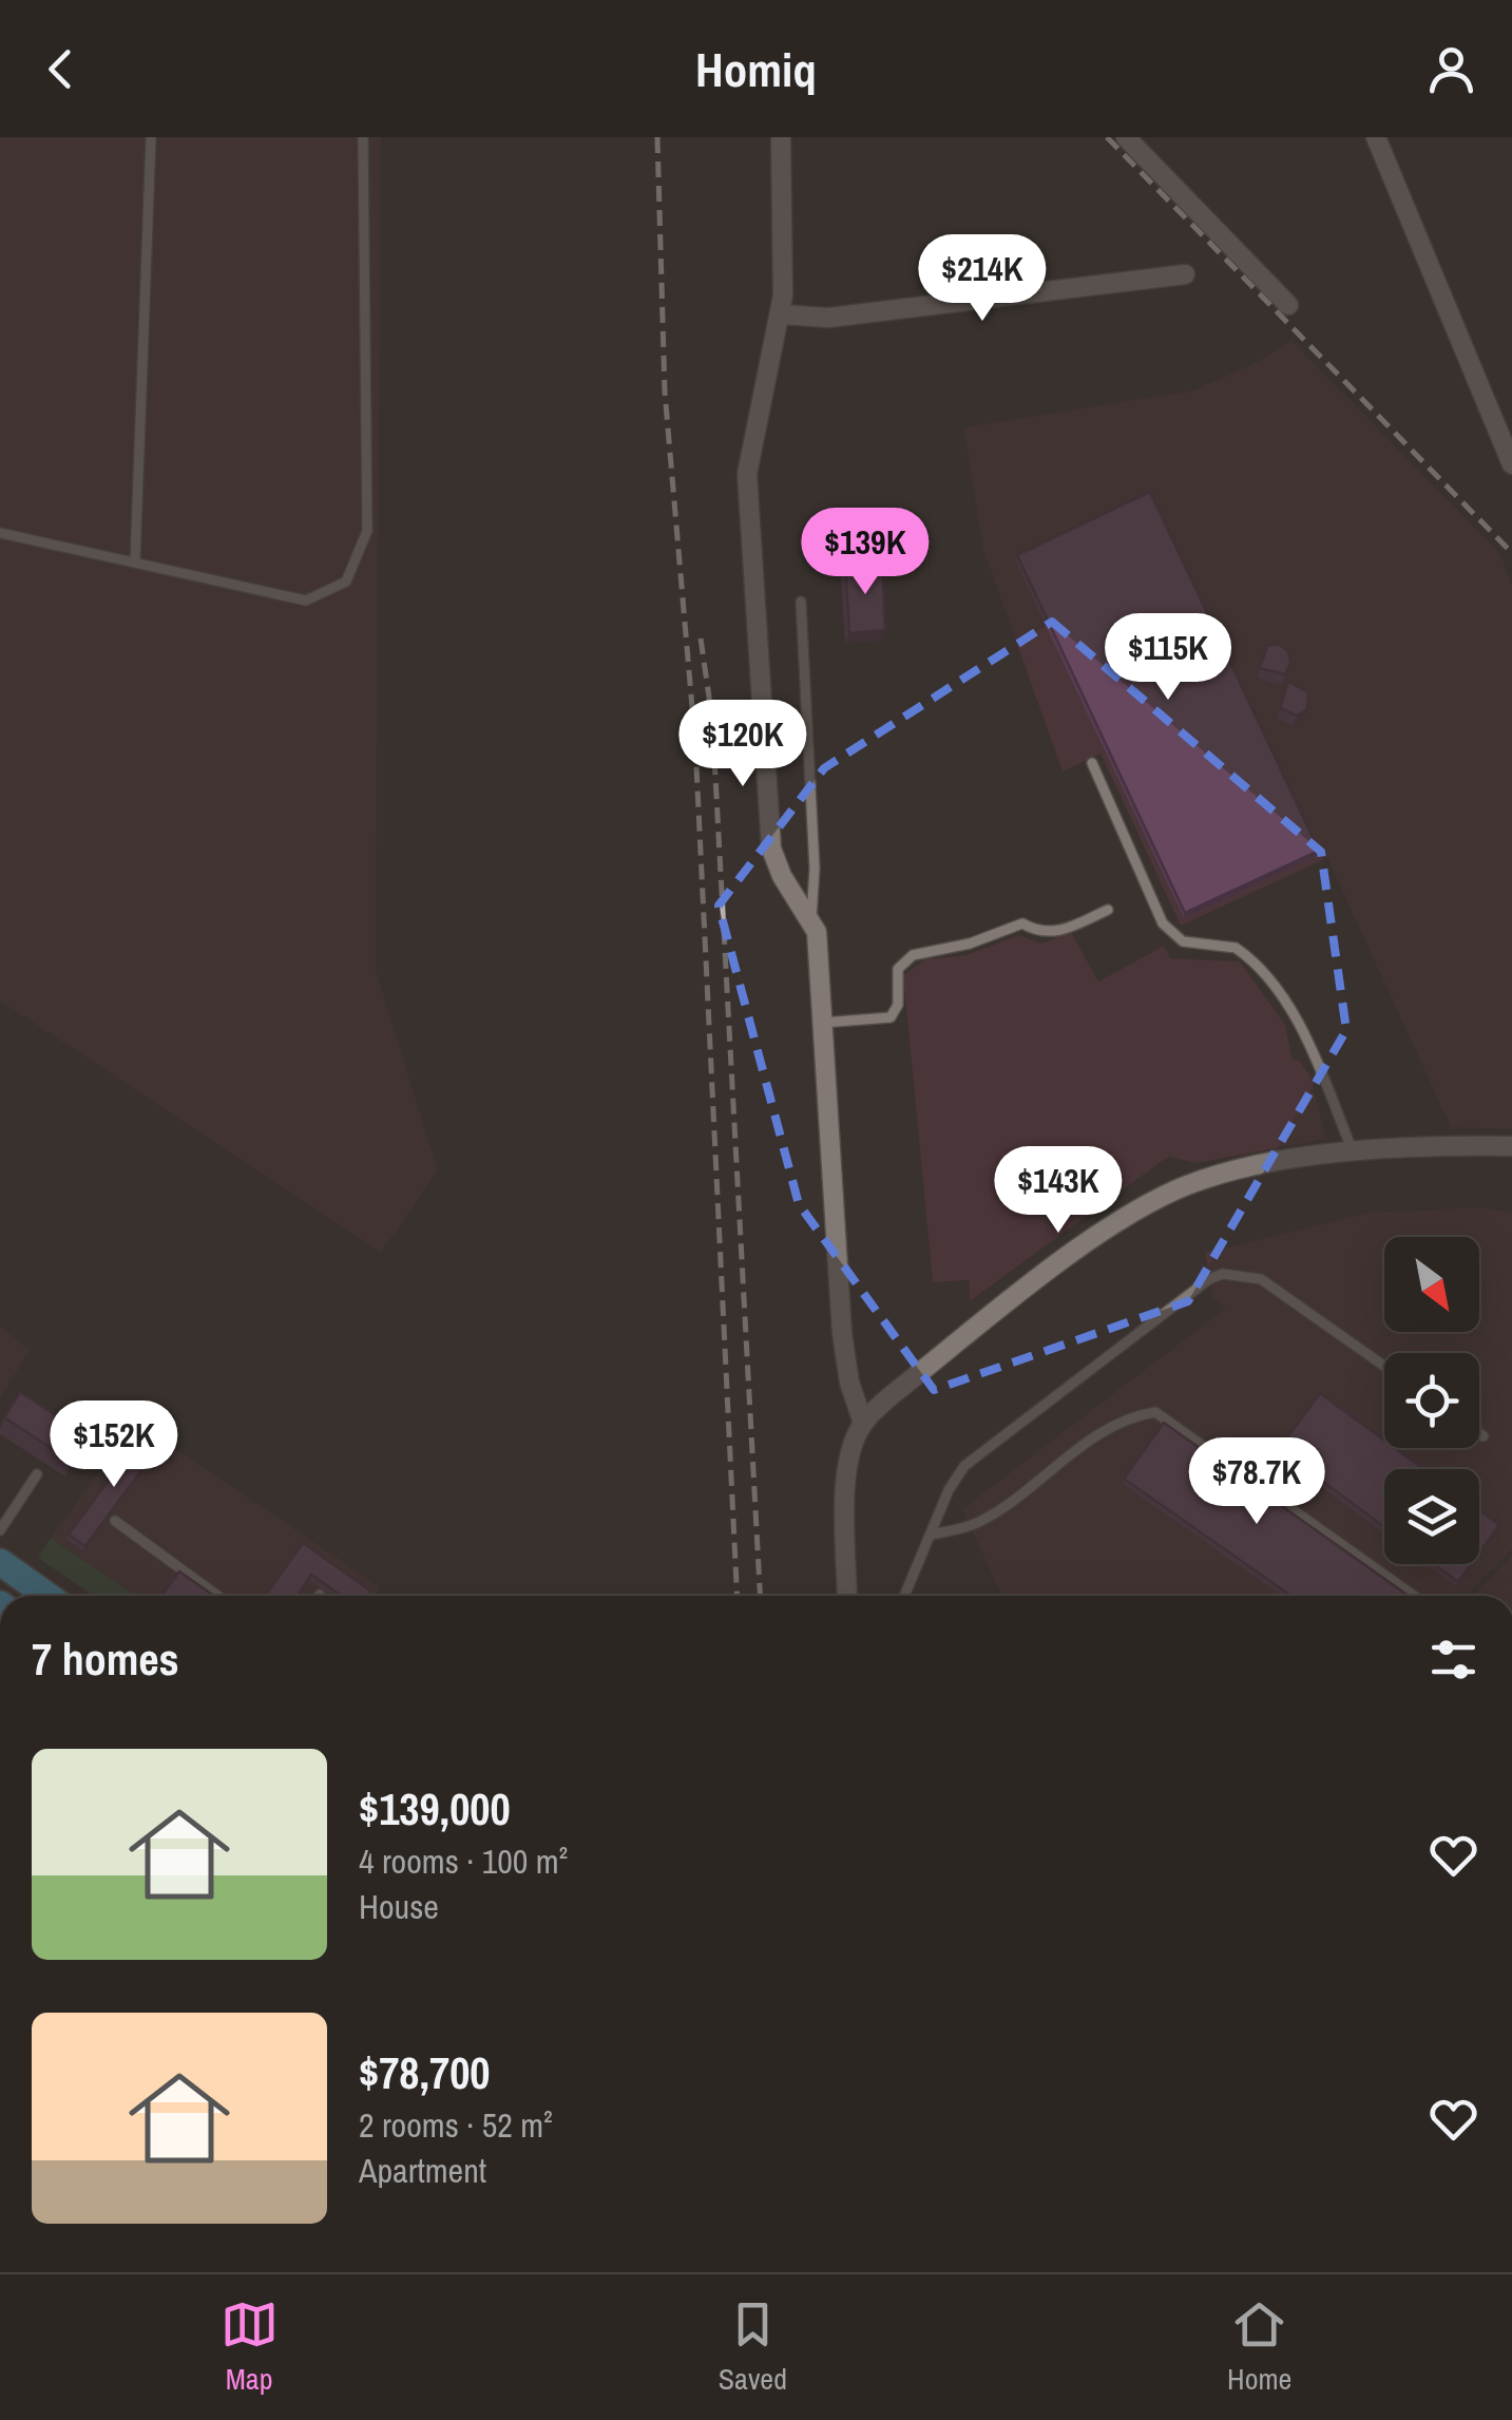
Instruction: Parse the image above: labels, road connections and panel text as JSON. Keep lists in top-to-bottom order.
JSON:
{
  "north": "bottom right",
  "page": {
    "header": "Homiq",
    "price": [
      "$214K",
      "$139K",
      "$115K",
      "$120K",
      "$143K",
      "$152K",
      "$78.7K"
    ],
    "heading": "7 homes",
    "list": [
      {
        "name": "$139,000",
        "note": "4 rooms · 100 m² · House"
      },
      {
        "name": "$78,700",
        "note": "2 rooms · 52 m² · Apartment"
      }
    ],
    "tabs": ["Map", "Saved", "Home"]
  }
}
